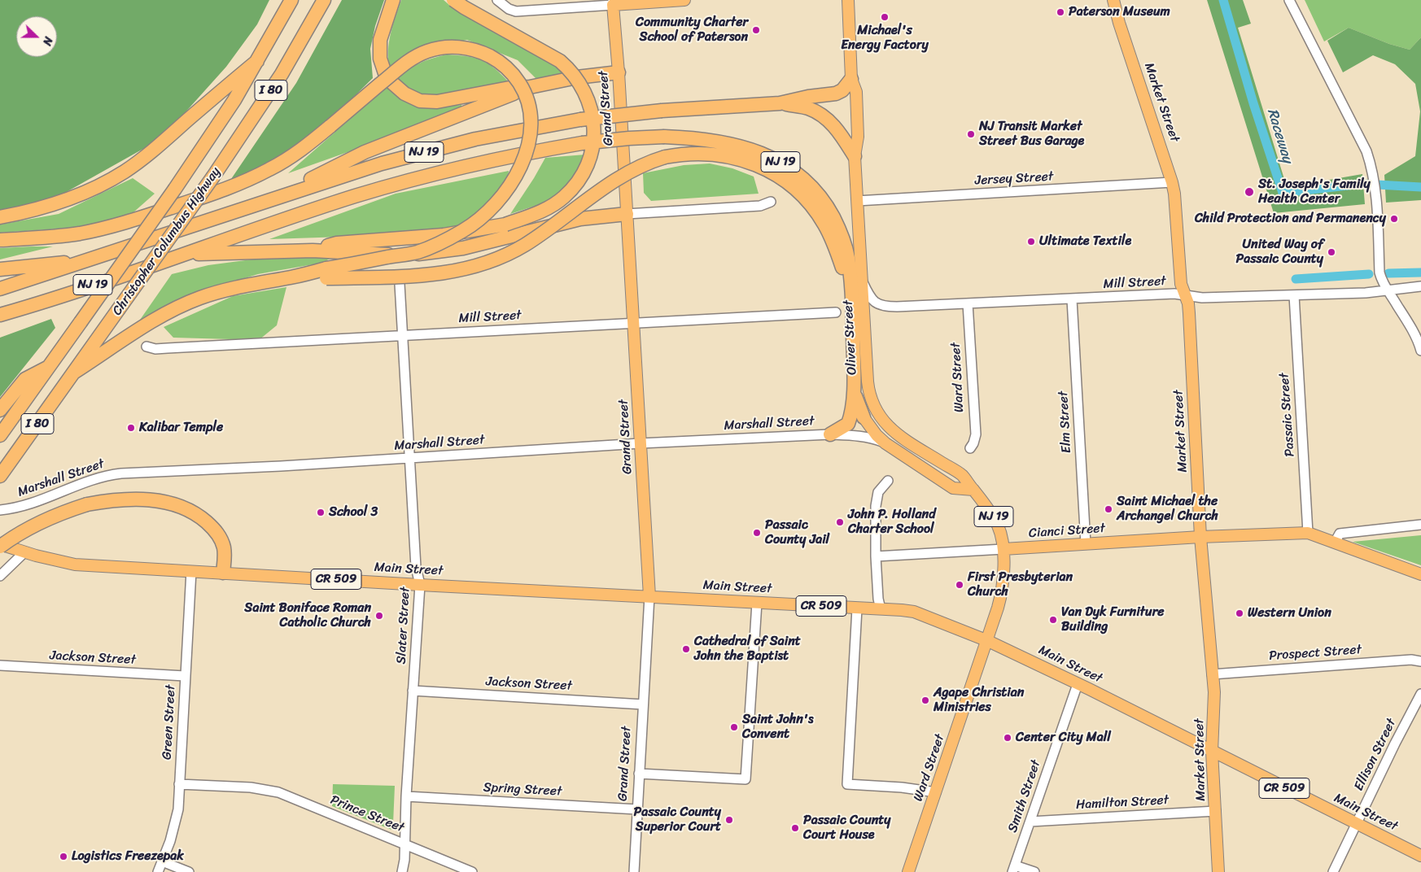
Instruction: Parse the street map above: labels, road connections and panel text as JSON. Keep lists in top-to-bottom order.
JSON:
{
  "streets": {
    "highway": ["I 80", "NJ 19", "Christopher Columbus Highway"],
    "main road": [
      "Market Street",
      "Grand Street",
      "Oliver Street",
      "Ward Street",
      "Cianci Street",
      "Main Street",
      "CR 509"
    ],
    "street": [
      "Jersey Street",
      "Mill Street",
      "Passaic Street",
      "Elm Street",
      "Marshall Street",
      "Slater Street",
      "Prospect Street",
      "Jackson Street",
      "Green Street",
      "Ellison Street",
      "Spring Street",
      "Smith Street",
      "Hamilton Street",
      "Prince Street"
    ]
  },
  "crossings": [
    ["Market Street", "Jersey Street"],
    ["Market Street", "Mill Street"],
    ["Market Street", "Cianci Street"],
    ["Market Street", "Main Street"],
    ["Market Street", "Prospect Street"],
    ["Market Street", "Hamilton Street"],
    ["Grand Street", "Mill Street"],
    ["Grand Street", "Marshall Street"],
    ["Grand Street", "Main Street"],
    ["Grand Street", "Jackson Street"],
    ["Grand Street", "Spring Street"],
    ["NJ 19", "Oliver Street"],
    ["NJ 19", "Ward Street"],
    ["NJ 19", "Marshall Street"],
    ["Jersey Street", "Oliver Street"],
    ["Mill Street", "Oliver Street"],
    ["Mill Street", "Ward Street"],
    ["Mill Street", "Passaic Street"],
    ["Mill Street", "Elm Street"],
    ["Mill Street", "Slater Street"],
    ["Oliver Street", "Ward Street"],
    ["Ward Street", "Cianci Street"],
    ["Ward Street", "Main Street"],
    ["Passaic Street", "Cianci Street"],
    ["Elm Street", "Cianci Street"],
    ["Marshall Street", "Slater Street"],
    ["Main Street", "Slater Street"],
    ["Main Street", "Green Street"],
    ["Main Street", "Ellison Street"],
    ["Main Street", "Smith Street"],
    ["Slater Street", "Jackson Street"],
    ["Slater Street", "Spring Street"],
    ["Slater Street", "Prince Street"],
    ["Jackson Street", "Green Street"],
    ["Green Street", "Prince Street"],
    ["Smith Street", "Hamilton Street"]
  ],
  "water": ["Raceway"],
  "places": [
    "Paterson Museum",
    "Michael's Energy Factory",
    "Community Charter School of Paterson",
    "NJ Transit Market Street Bus Garage",
    "St. Joseph's Family Health Center",
    "Child Protection and Permanency",
    "Ultimate Textile",
    "United Way of Passaic County",
    "Kalibar Temple",
    "Saint Michael the Archangel Church",
    "School 3",
    "John P. Holland Charter School",
    "Passaic County Jail",
    "First Presbyterian Church",
    "Western Union",
    "Saint Boniface Roman Catholic Church",
    "Van Dyk Furniture Building",
    "Cathedral of Saint John the Baptist",
    "Agape Christian Ministries",
    "Saint John's Convent",
    "Center City Mall",
    "Passaic County Superior Court",
    "Passaic County Court House",
    "Logistics Freezepak"
  ],
  "north": "right"
}
